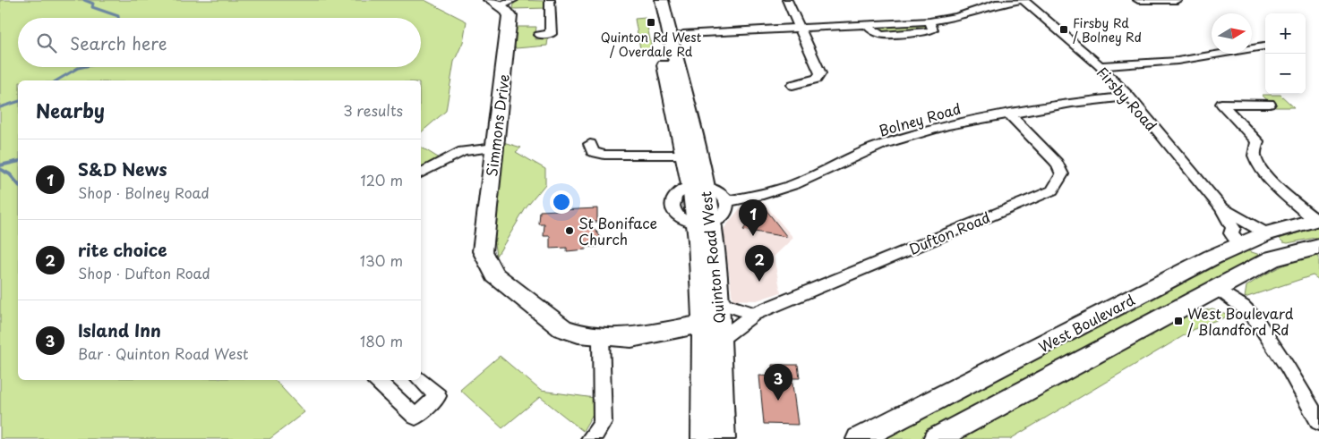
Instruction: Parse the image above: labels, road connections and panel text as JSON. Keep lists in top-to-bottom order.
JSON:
{
  "streets": {
    "street": [
      "Firsby Road",
      "Bolney Road",
      "Simmons Drive",
      "Dufton Road",
      "Quinton Road West",
      "West Boulevard"
    ]
  },
  "crossings": [
    ["Firsby Road", "Bolney Road"],
    ["Firsby Road", "West Boulevard"],
    ["Bolney Road", "Dufton Road"],
    ["Dufton Road", "Quinton Road West"]
  ],
  "places": {
    "transit": ["Quinton Rd West / Overdale Rd", "Firsby Rd / Bolney Rd", "West Boulevard / Blandford Rd"],
    "other": ["St Boniface Church"]
  },
  "north": "right",
  "page": {
    "map_buttons": ["+", "−"],
    "search": "Search here",
    "heading": ["Nearby", "3 results"],
    "list": [
      {
        "mark": "1",
        "name": "S&D News",
        "note": "Shop · Bolney Road",
        "value": "120 m"
      },
      {
        "mark": "2",
        "name": "rite choice",
        "note": "Shop · Dufton Road",
        "value": "130 m"
      },
      {
        "mark": "3",
        "name": "Island Inn",
        "note": "Bar · Quinton Road West",
        "value": "180 m"
      }
    ],
    "pins": ["1", "2", "3"]
  }
}
